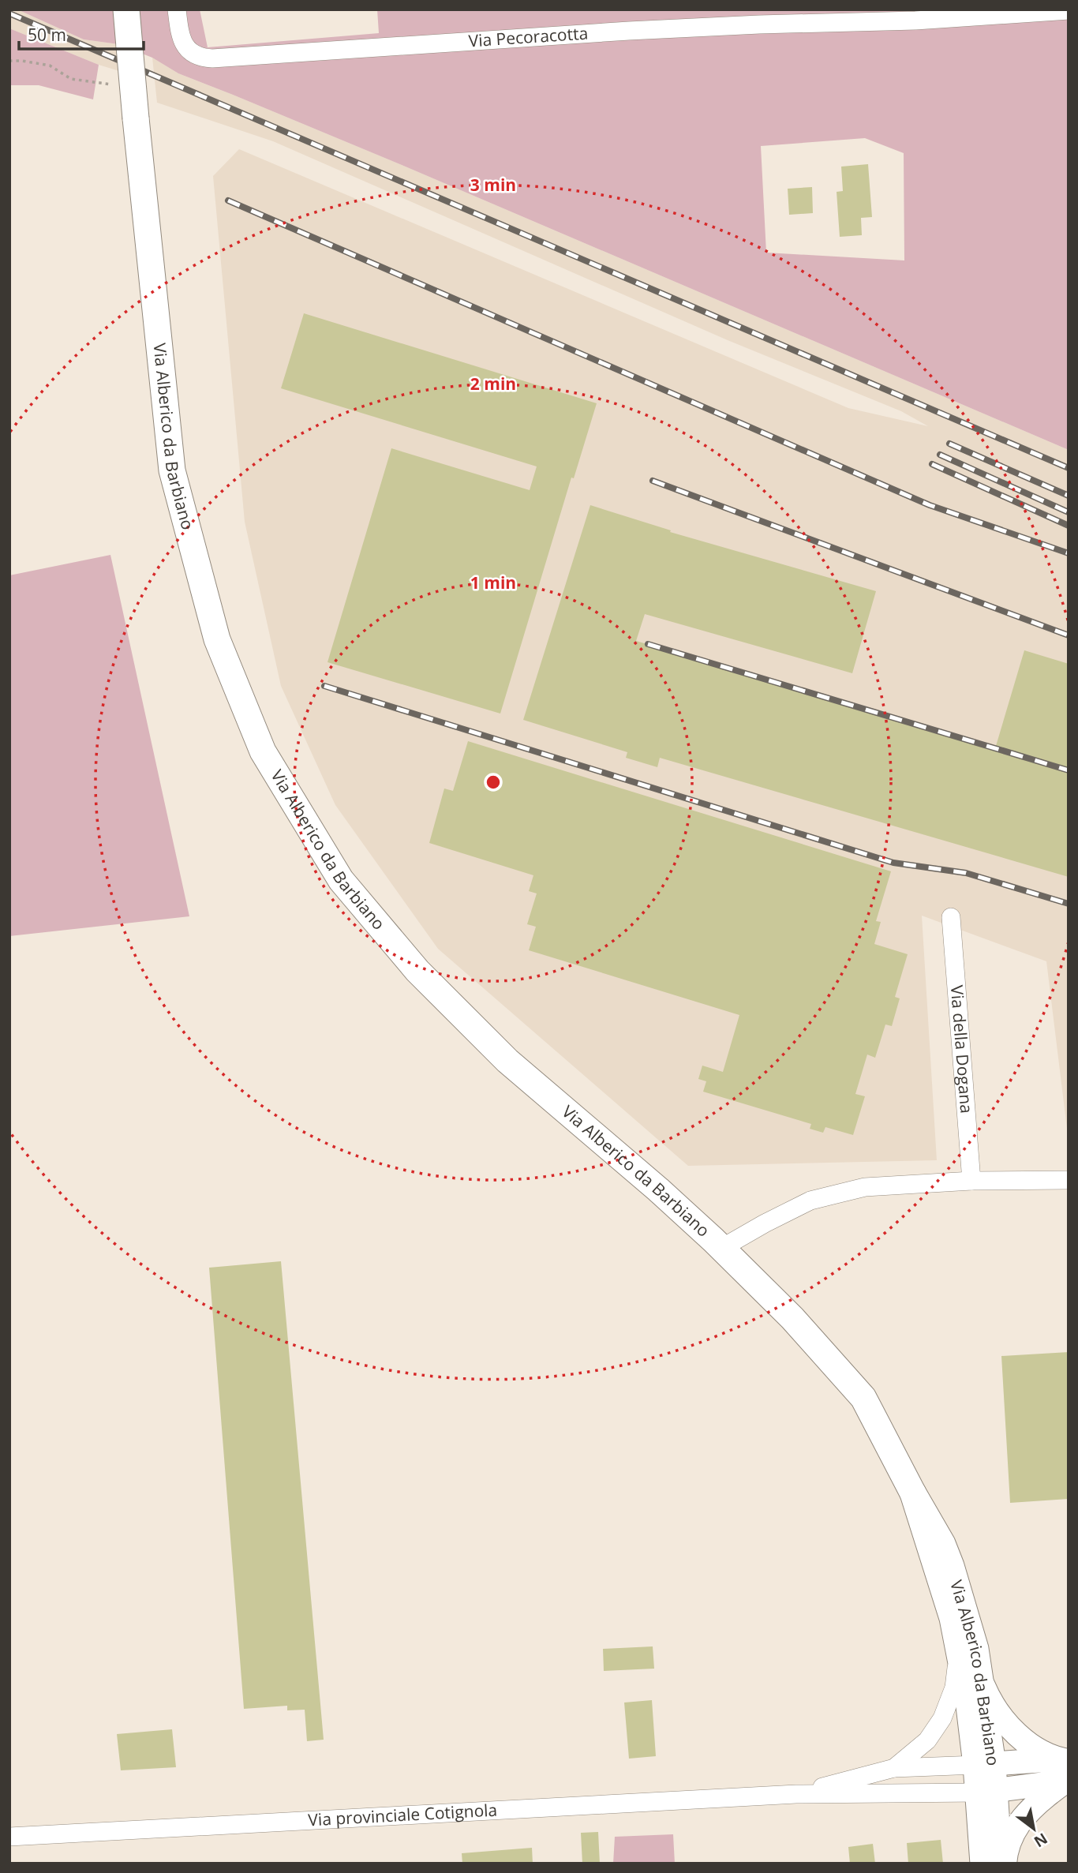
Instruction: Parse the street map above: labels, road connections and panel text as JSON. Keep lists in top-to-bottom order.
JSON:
{
  "streets": {
    "main road": ["Via Alberico da Barbiano"],
    "street": ["Via Pecoracotta", "Via della Dogana", "Via provinciale Cotignola"]
  },
  "crossings": [
    ["Via Alberico da Barbiano", "Via provinciale Cotignola"]
  ],
  "scale_bar": "50 m",
  "north": "bottom right",
  "rings": ["3 min", "2 min", "1 min"]
}
